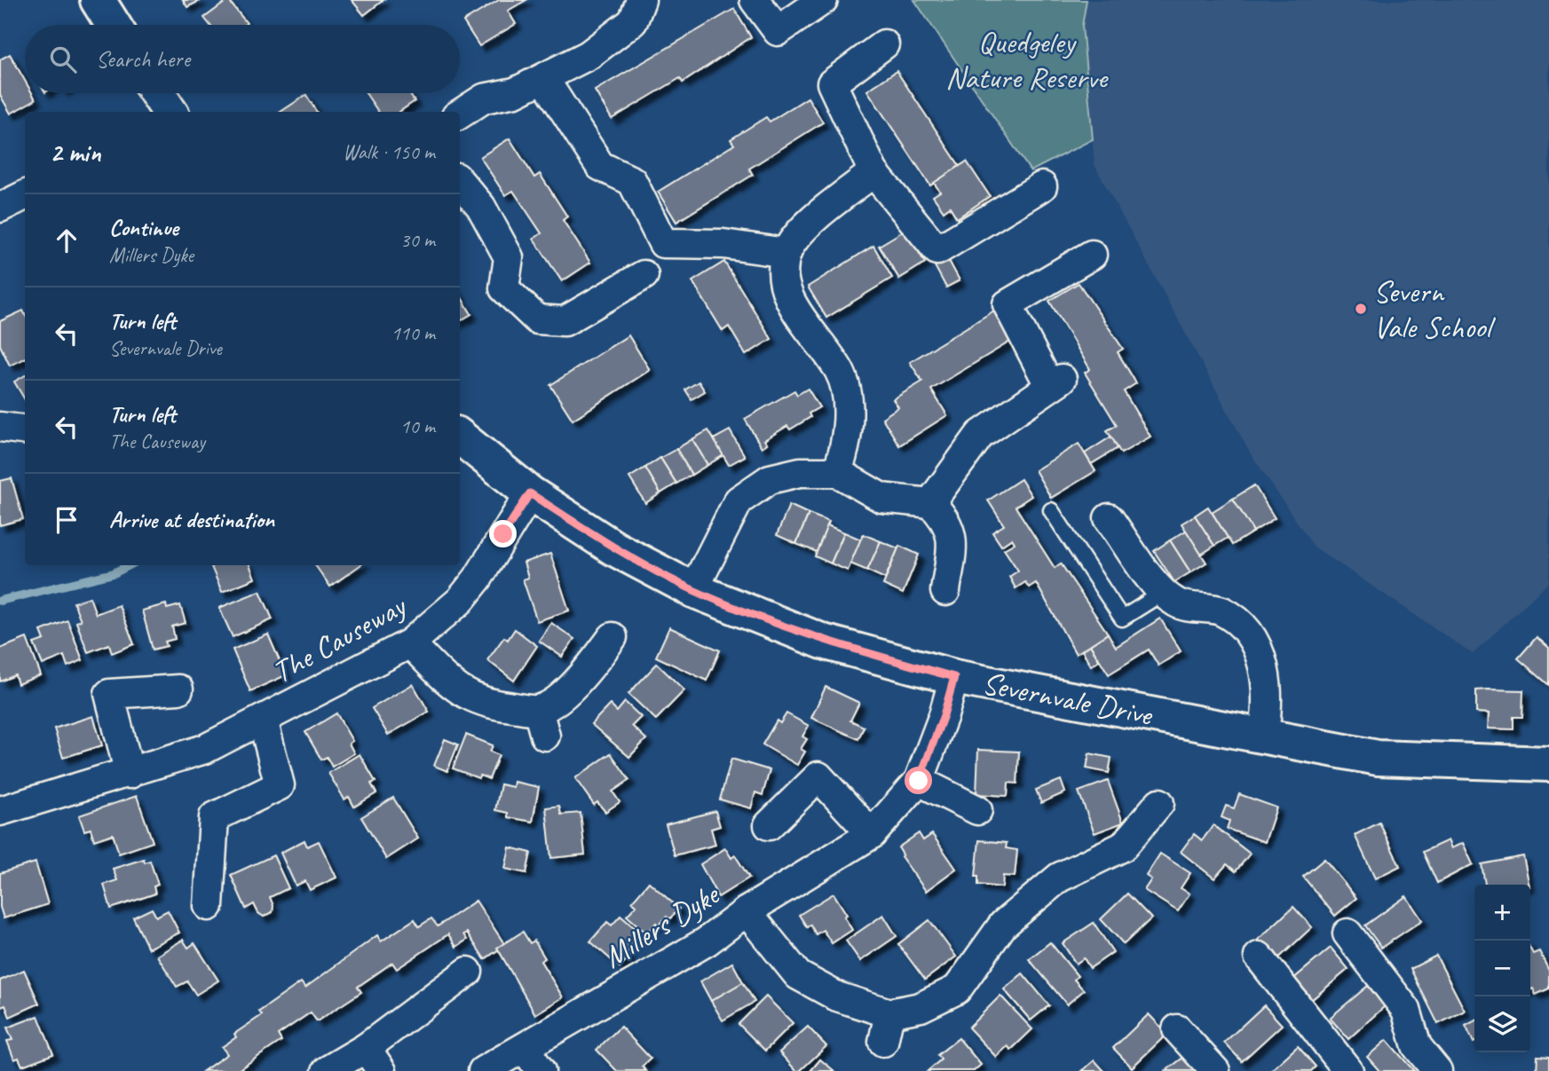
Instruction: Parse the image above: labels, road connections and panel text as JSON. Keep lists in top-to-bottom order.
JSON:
{
  "streets": {
    "street": ["The Causeway", "Severnvale Drive", "Millers Dyke"]
  },
  "crossings": [
    ["The Causeway", "Severnvale Drive"],
    ["Severnvale Drive", "Millers Dyke"]
  ],
  "parks": ["Quedgeley Nature Reserve"],
  "places": ["Severn Vale School"],
  "page": {
    "search": "Search here",
    "heading": ["2 min", "Walk · 150 m"],
    "list": [
      ["Continue", "Millers Dyke", "30 m"],
      ["Turn left", "Severnvale Drive", "110 m"],
      ["Turn left", "The Causeway", "10 m"],
      "Arrive at destination"
    ],
    "map_buttons": ["+", "−"]
  }
}
